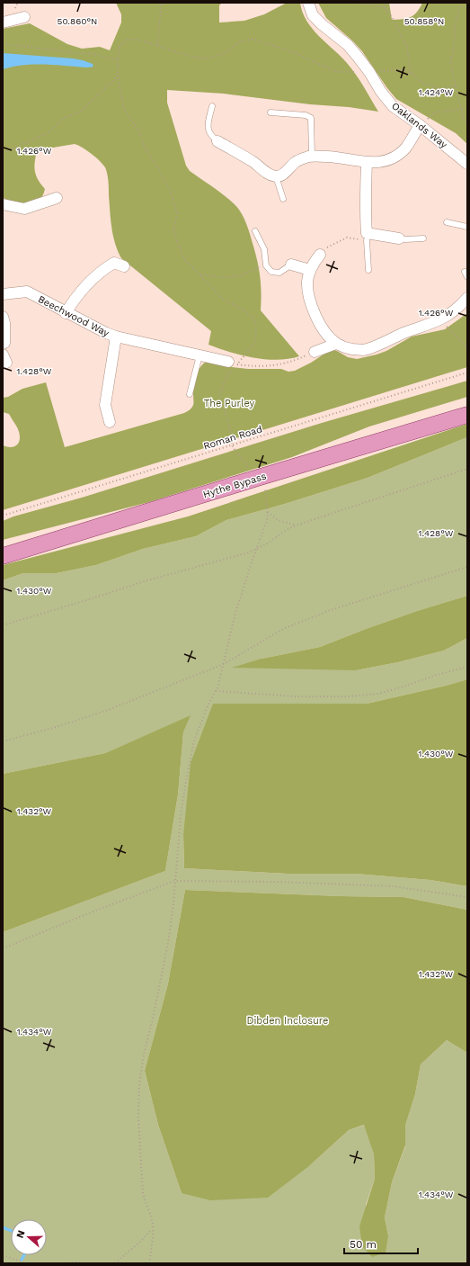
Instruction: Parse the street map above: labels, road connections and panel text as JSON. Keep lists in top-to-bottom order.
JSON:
{
  "streets": {
    "main road": ["Hythe Bypass"],
    "street": ["Oaklands Way", "Beechwood Way"],
    "path": ["Roman Road"]
  },
  "parks": ["The Purley", "Dibden Inclosure"],
  "scale_bar": "50 m",
  "north": "left",
  "coordinates": [
    "50.860°N",
    "50.858°N",
    "1.424°W",
    "1.426°W",
    "1.428°W",
    "1.430°W",
    "1.432°W",
    "1.434°W"
  ]
}
